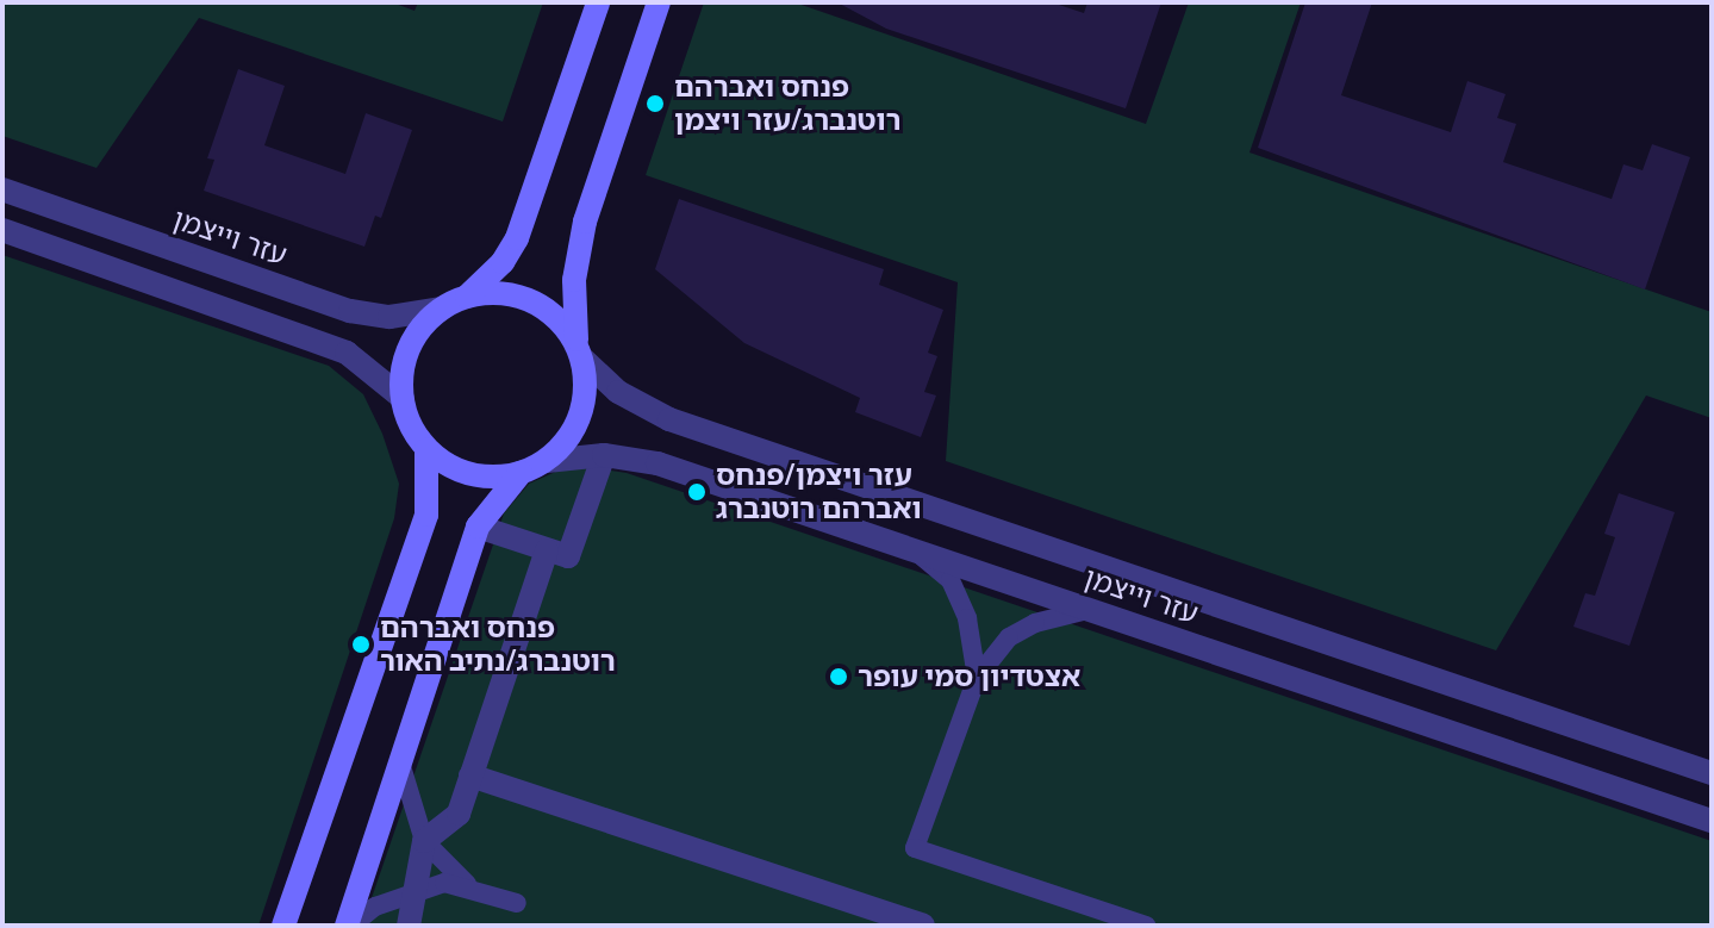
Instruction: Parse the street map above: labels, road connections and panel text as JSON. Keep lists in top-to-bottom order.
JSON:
{
  "streets": {
    "street": ["עזר וייצמן"]
  },
  "places": [
    "פנחס ואברהם רוטנברג/עזר ויצמן",
    "עזר ויצמן/פנחס ואברהם רוטנברג",
    "פנחס ואברהם רוטנברג/נתיב האור",
    "אצטדיון סמי עופר"
  ]
}
